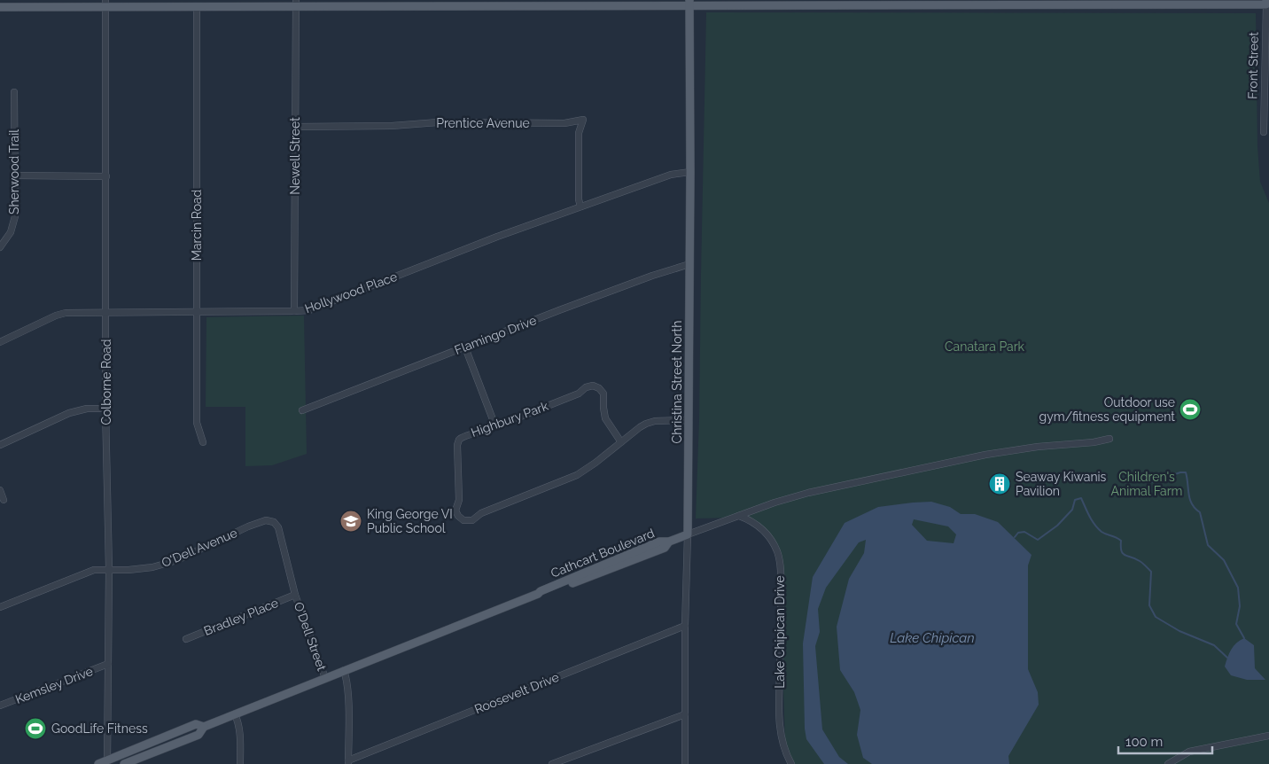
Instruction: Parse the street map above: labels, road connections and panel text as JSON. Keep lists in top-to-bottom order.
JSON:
{
  "streets": {
    "main road": ["Christina Street North", "Cathcart Boulevard"],
    "street": [
      "Front Street",
      "Prentice Avenue",
      "Newell Street",
      "Sherwood Trail",
      "Marcin Road",
      "Hollywood Place",
      "Flamingo Drive",
      "Colborne Road",
      "Highbury Park",
      "O'Dell Avenue",
      "Bradley Place",
      "Lake Chipican Drive",
      "O'Dell Street",
      "Kemsley Drive",
      "Roosevelt Drive"
    ]
  },
  "crossings": [
    ["Prentice Avenue", "Newell Street"],
    ["Prentice Avenue", "Hollywood Place"],
    ["Newell Street", "Hollywood Place"],
    ["Marcin Road", "Hollywood Place"],
    ["Hollywood Place", "Colborne Road"],
    ["Hollywood Place", "Christina Street North"],
    ["Flamingo Drive", "Christina Street North"],
    ["Colborne Road", "O'Dell Avenue"],
    ["Colborne Road", "Kemsley Drive"],
    ["Christina Street North", "Highbury Park"],
    ["Christina Street North", "Cathcart Boulevard"],
    ["Christina Street North", "Roosevelt Drive"],
    ["O'Dell Avenue", "Bradley Place"],
    ["O'Dell Avenue", "O'Dell Street"],
    ["Cathcart Boulevard", "O'Dell Street"],
    ["Bradley Place", "O'Dell Street"]
  ],
  "water": ["Lake Chipican"],
  "parks": ["Canatara Park", "Children's Animal Farm"],
  "places": {
    "sports": ["Outdoor use gym/fitness equipment", "GoodLife Fitness"],
    "building": ["Seaway Kiwanis Pavilion"],
    "school or university": ["King George VI Public School"]
  },
  "scale_bar": "100 m"
}
